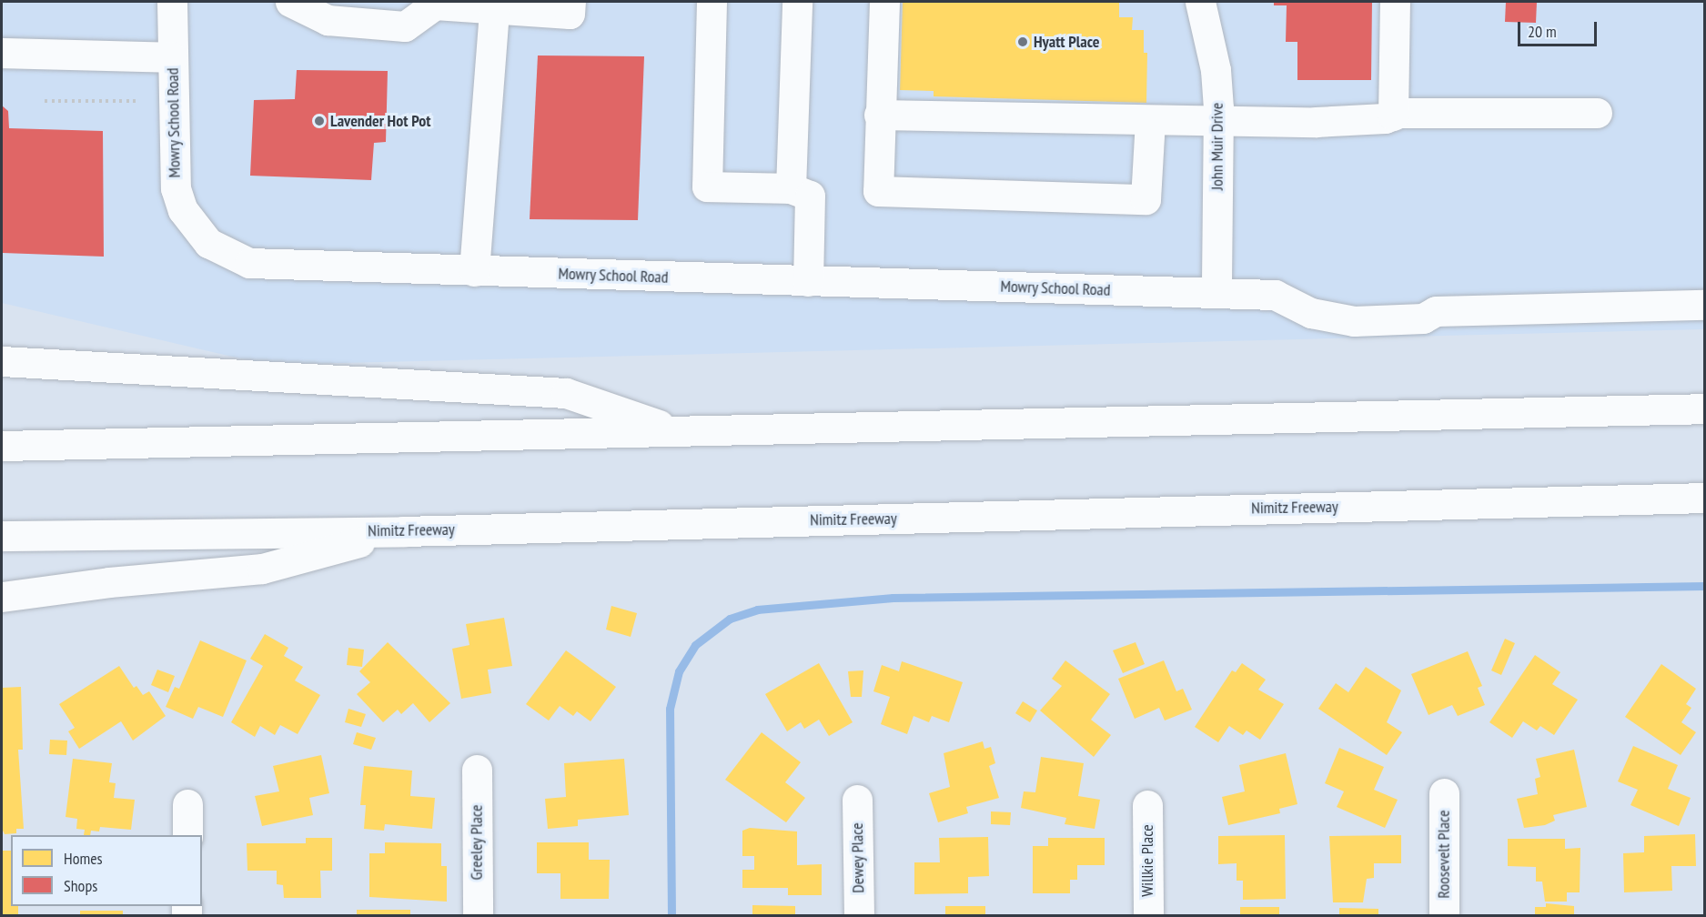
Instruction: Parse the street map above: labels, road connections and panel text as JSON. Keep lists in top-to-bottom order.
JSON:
{
  "streets": {
    "main road": [
      "Mowry School Road",
      "John Muir Drive",
      "Nimitz Freeway",
      "Greeley Place",
      "Roosevelt Place",
      "Dewey Place",
      "Willkie Place"
    ]
  },
  "crossings": [
    ["Mowry School Road", "John Muir Drive"]
  ],
  "places": ["Hyatt Place", "Lavender Hot Pot"],
  "legend": ["Homes", "Shops"],
  "scale_bar": "20 m"
}
